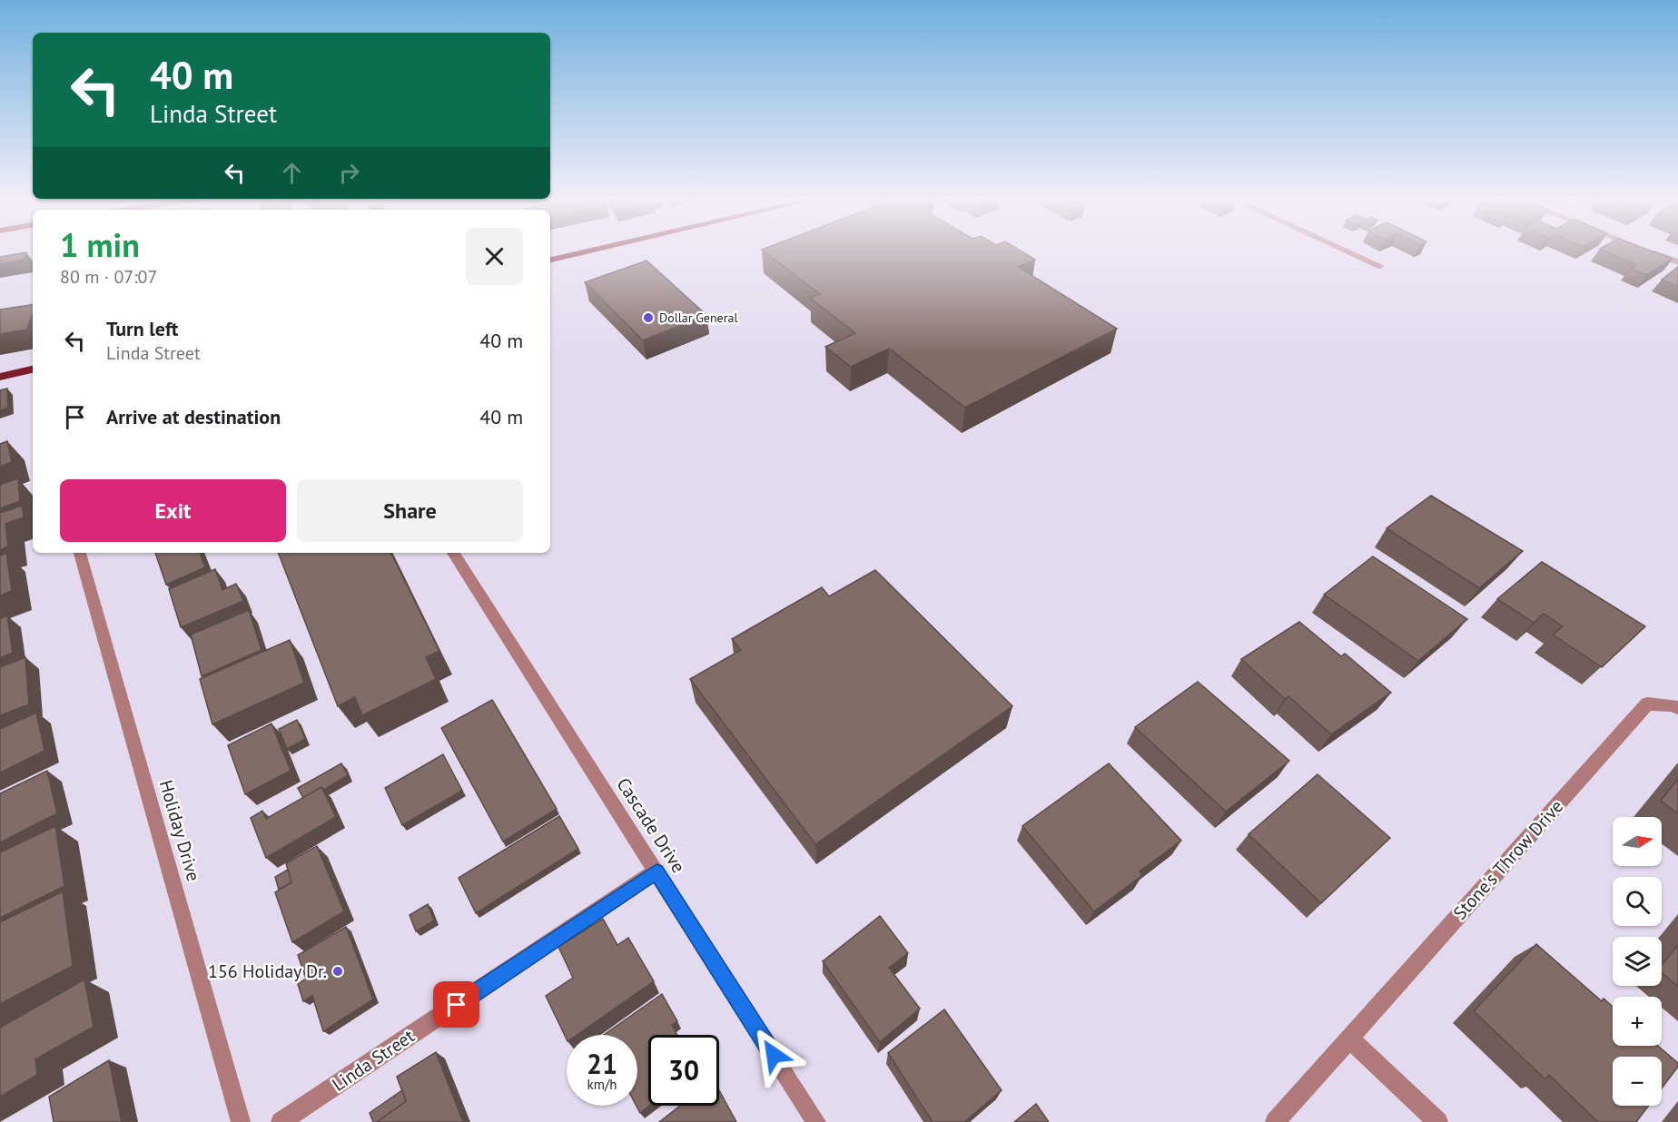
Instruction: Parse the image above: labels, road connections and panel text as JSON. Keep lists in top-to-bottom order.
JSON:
{
  "streets": {
    "street": [
      "Cascade Drive",
      "Holiday Drive",
      "Stone's Throw Drive",
      "Linda Street"
    ]
  },
  "crossings": [
    ["Cascade Drive", "Linda Street"]
  ],
  "places": ["Dollar General", "156 Holiday Dr."],
  "north": "right",
  "page": {
    "turn": ["40 m", "Linda Street"],
    "heading": ["1 min", "80 m · 07:07"],
    "list": [
      {
        "name": "Turn left",
        "note": "Linda Street",
        "value": "40 m"
      },
      {
        "name": "Arrive at destination",
        "value": "40 m"
      }
    ],
    "buttons": ["Exit", "Share"],
    "map_buttons": ["+", "−"],
    "speed": "21 km/h",
    "limit": "30"
  }
}
